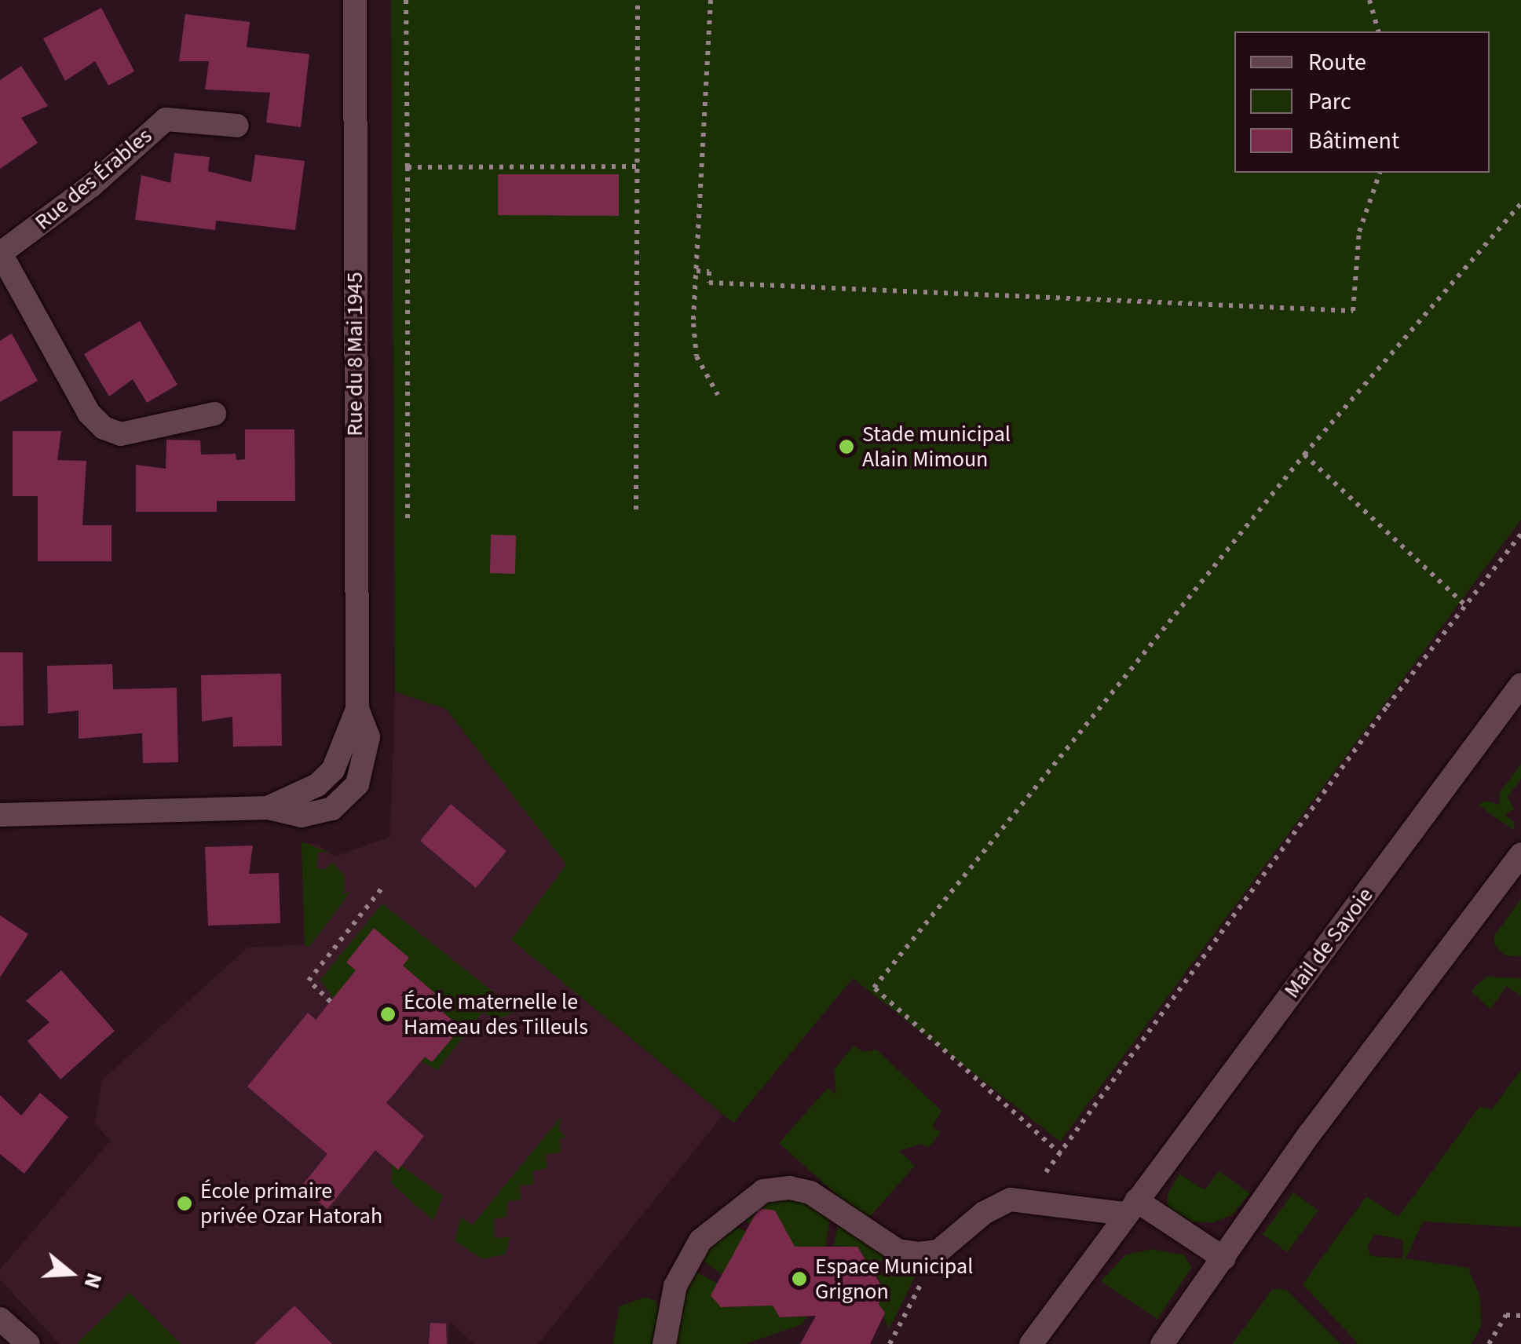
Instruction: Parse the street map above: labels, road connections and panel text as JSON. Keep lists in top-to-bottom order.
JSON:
{
  "streets": {
    "street": ["Rue des Érables", "Rue du 8 Mai 1945", "Mail de Savoie"]
  },
  "places": [
    "Stade municipal Alain Mimoun",
    "École maternelle le Hameau des Tilleuls",
    "École primaire privée Ozar Hatorah",
    "Espace Municipal Grignon"
  ],
  "legend": ["Route", "Parc", "Bâtiment"],
  "north": "right"
}
